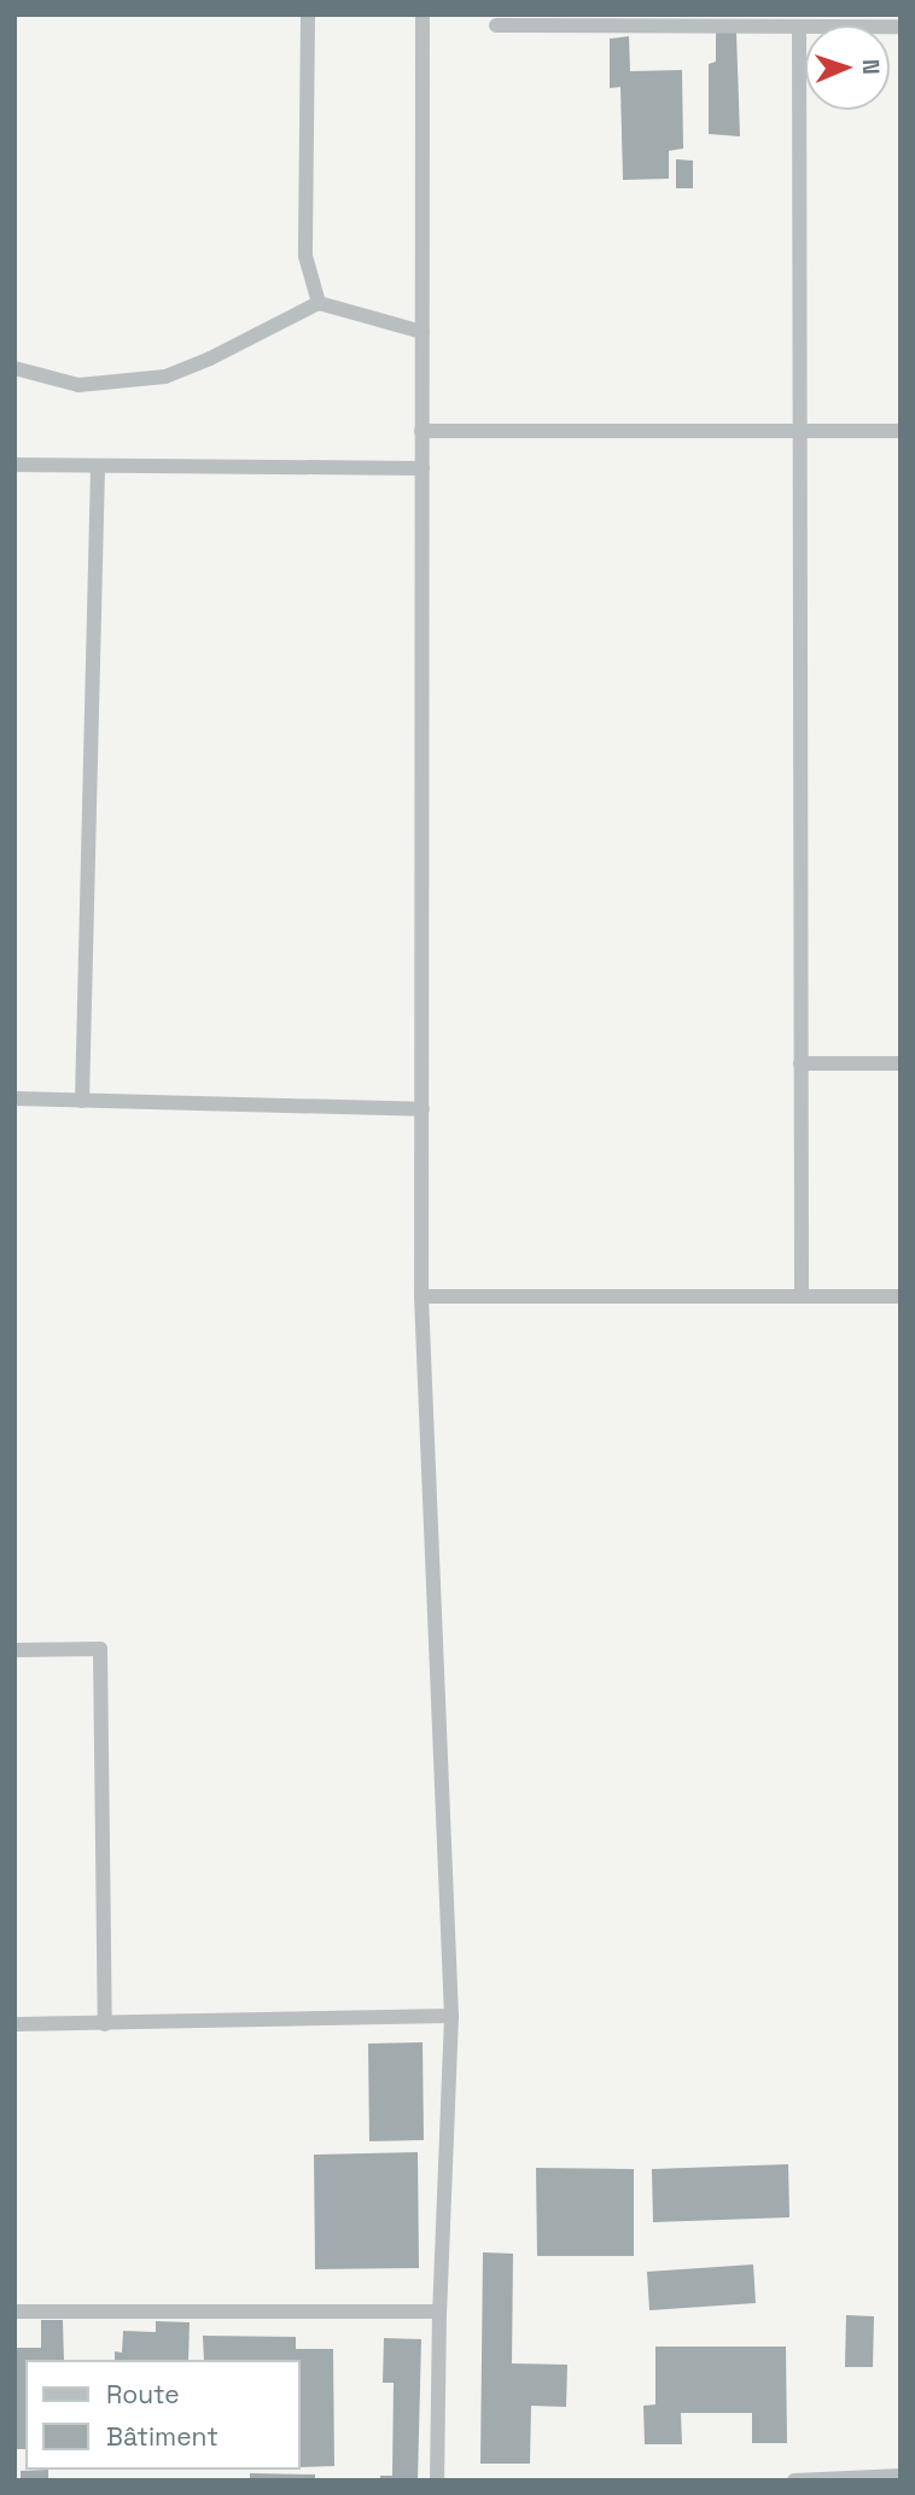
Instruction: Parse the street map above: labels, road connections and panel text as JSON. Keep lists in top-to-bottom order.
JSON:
{
  "legend": ["Route", "Bâtiment"],
  "north": "right"
}
